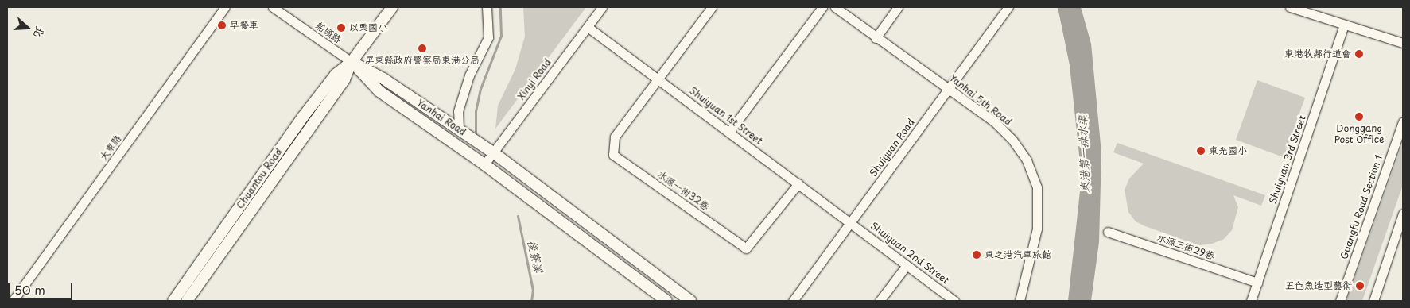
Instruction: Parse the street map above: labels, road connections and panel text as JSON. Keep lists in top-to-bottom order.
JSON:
{
  "streets": {
    "main road": ["Yanhai Road", "Chuantou Road"],
    "street": [
      "船頭路",
      "Xinyi Road",
      "Yanhai 5th Road",
      "Shuiyuan 1st Street",
      "大東路",
      "Shuiyuan Road",
      "Shuiyuan 3rd Street",
      "水源一街32巷",
      "Guangfu Road Section 1",
      "水源三街29巷",
      "Shuiyuan 2nd Street"
    ]
  },
  "crossings": [
    ["船頭路", "Yanhai Road"],
    ["船頭路", "Chuantou Road"],
    ["Xinyi Road", "Shuiyuan 1st Street"],
    ["Xinyi Road", "Yanhai Road"],
    ["Yanhai 5th Road", "Shuiyuan Road"],
    ["Shuiyuan 1st Street", "Shuiyuan Road"],
    ["Shuiyuan 1st Street", "水源一街32巷"],
    ["Shuiyuan 1st Street", "Shuiyuan 2nd Street"],
    ["Yanhai Road", "Chuantou Road"],
    ["Shuiyuan Road", "Shuiyuan 2nd Street"],
    ["Shuiyuan 3rd Street", "水源三街29巷"]
  ],
  "water": ["東港第一排水渠", "後寮溪"],
  "places": [
    "早餐車",
    "以栗國小",
    "屏東縣政府警察局東港分局",
    "東港牧鄰行道會",
    "Donggang Post Office",
    "東光國小",
    "東之港汽車旅館",
    "五色魚造型藝術"
  ],
  "scale_bar": "50 m",
  "north": "right"
}
